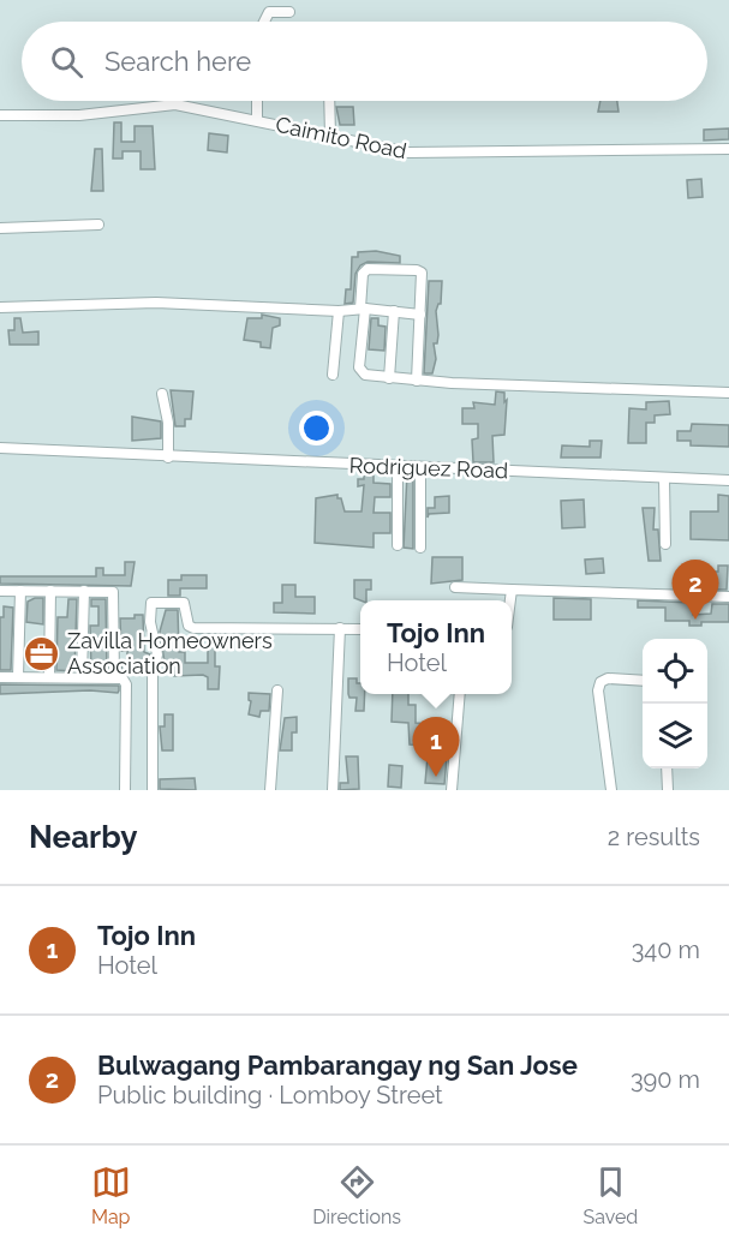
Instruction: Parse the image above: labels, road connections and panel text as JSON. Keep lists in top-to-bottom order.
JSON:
{
  "streets": {
    "street": ["Caimito Road", "Rodriguez Road"]
  },
  "places": {
    "office": ["Zavilla Homeowners Association"]
  },
  "page": {
    "search": "Search here",
    "pins": ["2", "1"],
    "popup": ["Tojo Inn", "Hotel"],
    "heading": ["Nearby", "2 results"],
    "list": [
      {
        "mark": "1",
        "name": "Tojo Inn",
        "note": "Hotel",
        "value": "340 m"
      },
      {
        "mark": "2",
        "name": "Bulwagang Pambarangay ng San Jose",
        "note": "Public building · Lomboy Street",
        "value": "390 m"
      }
    ],
    "nav": ["Map", "Directions", "Saved"]
  }
}
